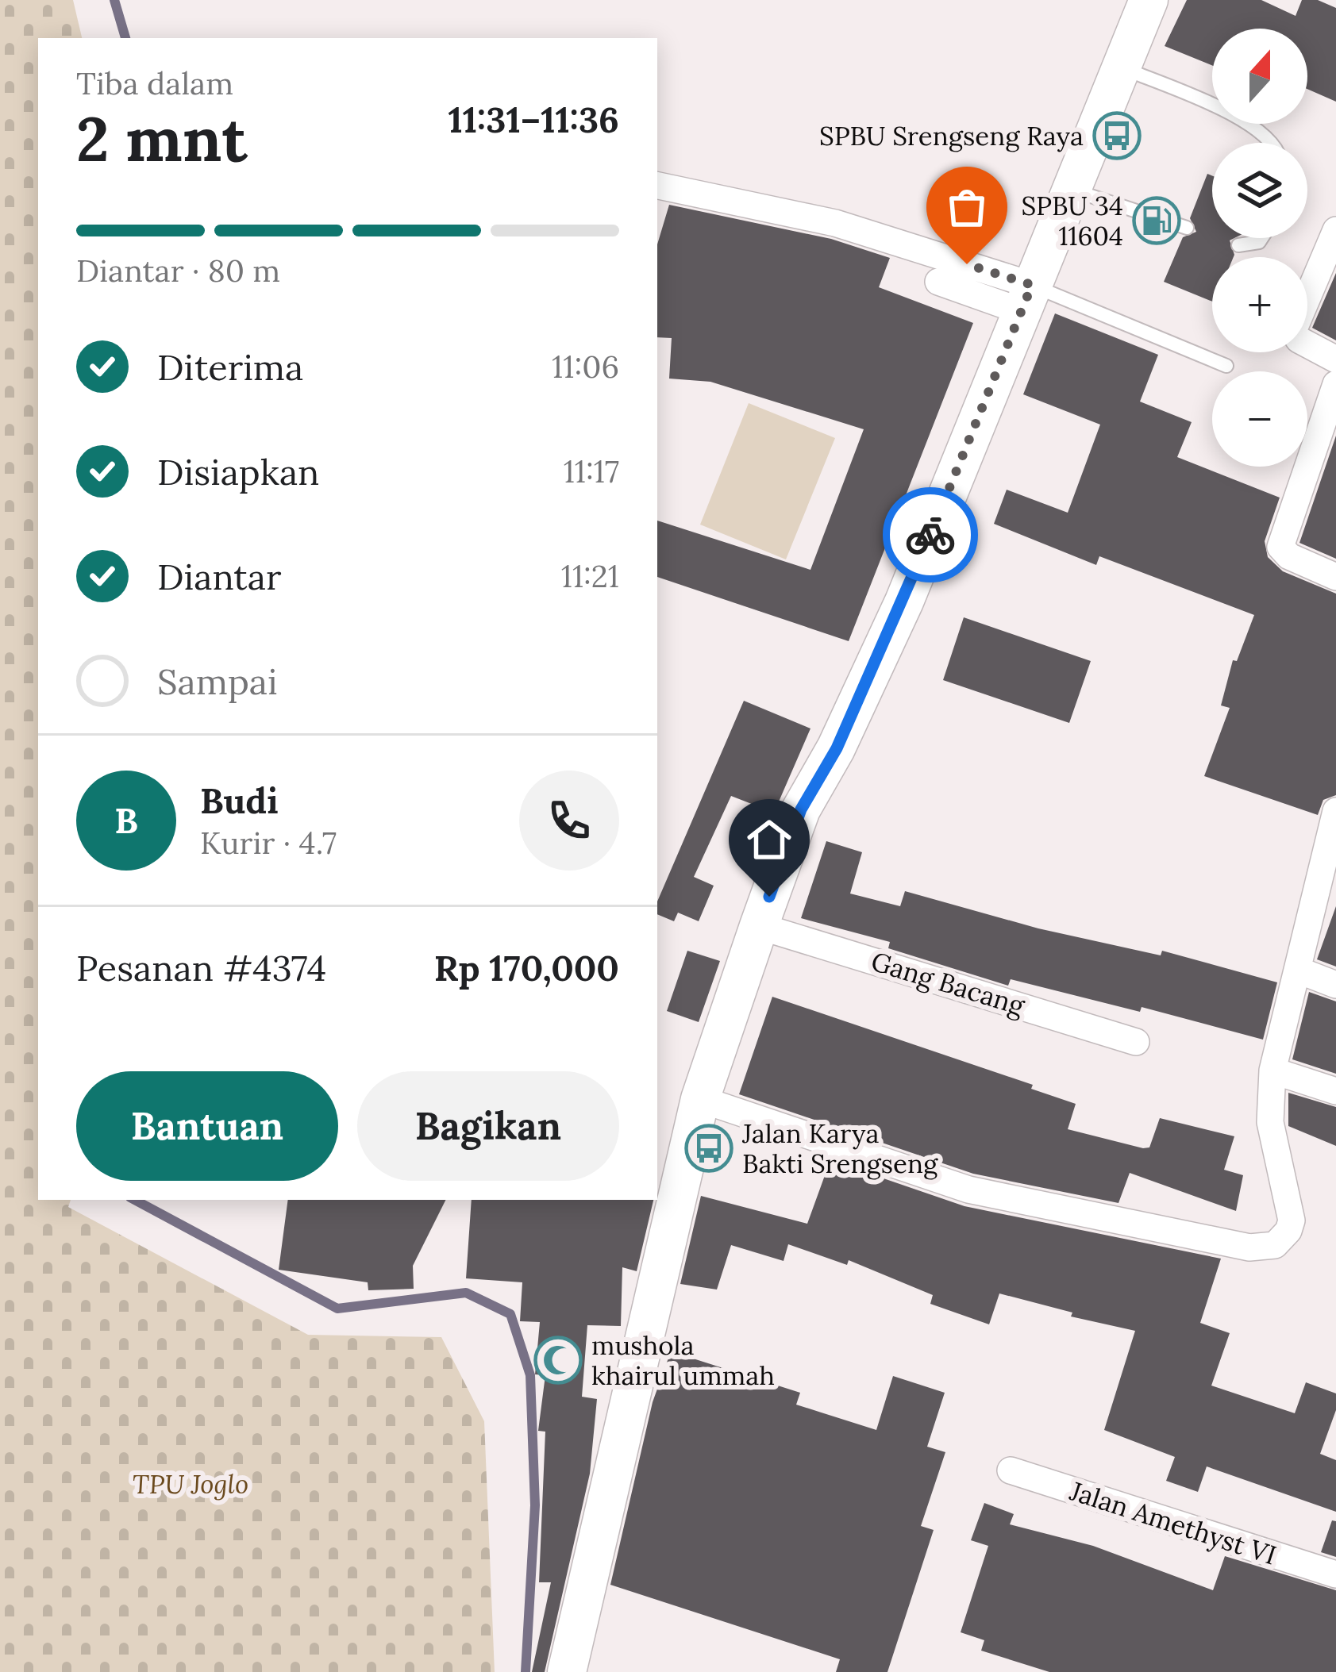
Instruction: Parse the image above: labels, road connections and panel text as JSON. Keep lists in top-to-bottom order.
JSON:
{
  "streets": {
    "street": ["Gang Bacang", "Jalan Amethyst VI"]
  },
  "parks": ["TPU Joglo"],
  "places": {
    "bus stop": ["SPBU Srengseng Raya", "Jalan Karya Bakti Srengseng"],
    "fuel station": ["SPBU 34 11604"],
    "mosque": ["mushola khairul ummah"]
  },
  "north": "top",
  "page": {
    "map_buttons": ["+", "−"],
    "heading": ["2 mnt", "Tiba dalam", "11:31–11:36"],
    "panel": [
      "Budi",
      "Kurir · 4.7",
      "Pesanan #4374",
      "Rp 170,000"
    ],
    "bar": "Diantar · 80 m",
    "list": [
      ["Diterima", "11:06"],
      ["Disiapkan", "11:17"],
      ["Diantar", "11:21"],
      "Sampai"
    ],
    "round": "B",
    "buttons": ["Bantuan", "Bagikan"]
  }
}
